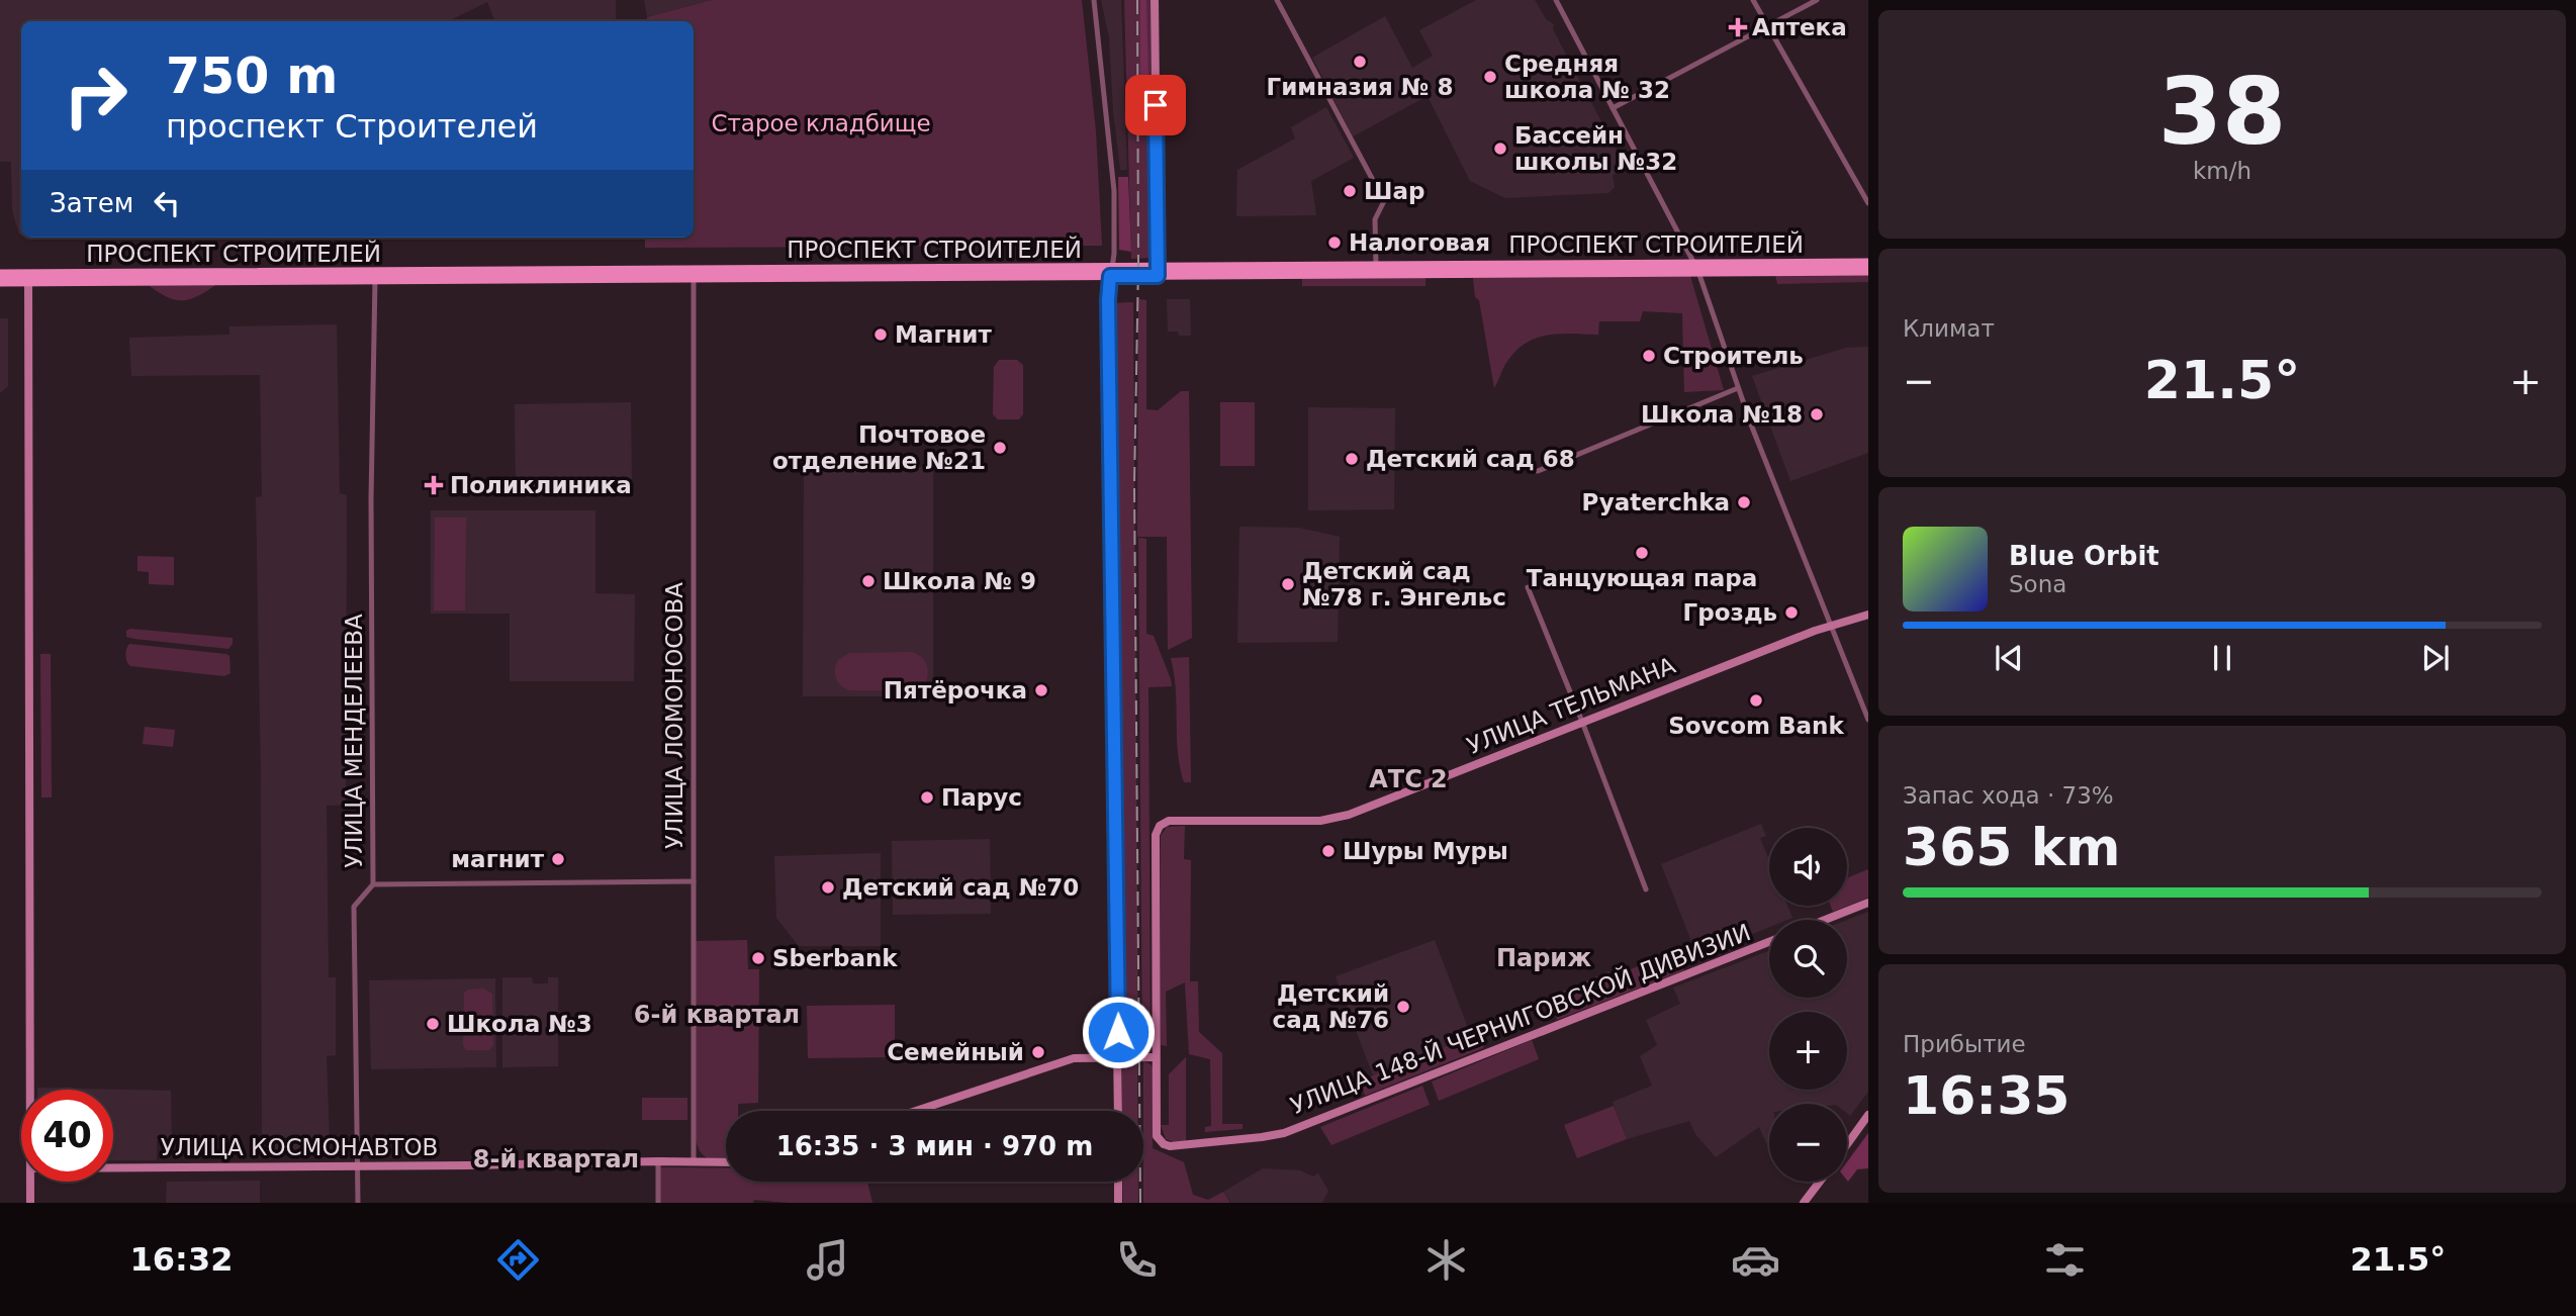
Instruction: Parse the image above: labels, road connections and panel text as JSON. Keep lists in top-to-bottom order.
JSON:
{
  "streets": {
    "main road": ["ПРОСПЕКТ СТРОИТЕЛЕЙ"],
    "street": [
      "УЛИЦА ТЕЛЬМАНА",
      "УЛИЦА ЛОМОНОСОВА",
      "УЛИЦА МЕНДЕЛЕЕВА",
      "УЛИЦА 148-Й ЧЕРНИГОВСКОЙ ДИВИЗИИ",
      "УЛИЦА КОСМОНАВТОВ"
    ]
  },
  "crossings": [
    ["ПРОСПЕКТ СТРОИТЕЛЕЙ", "УЛИЦА ЛОМОНОСОВА"],
    ["ПРОСПЕКТ СТРОИТЕЛЕЙ", "УЛИЦА МЕНДЕЛЕЕВА"],
    ["УЛИЦА ТЕЛЬМАНА", "УЛИЦА 148-Й ЧЕРНИГОВСКОЙ ДИВИЗИИ"],
    ["УЛИЦА ЛОМОНОСОВА", "УЛИЦА КОСМОНАВТОВ"],
    ["УЛИЦА МЕНДЕЛЕЕВА", "УЛИЦА КОСМОНАВТОВ"]
  ],
  "districts": [
    "АТС 2",
    "Париж",
    "6-й квартал",
    "8-й квартал"
  ],
  "parks": ["Старое кладбище"],
  "places": {
    "health": ["Аптека", "Поликлиника"],
    "other": [
      "Гимназия № 8",
      "Средняя школа № 32",
      "Бассейн школы №32",
      "Шар",
      "Налоговая",
      "Магнит",
      "Строитель",
      "Школа №18",
      "Почтовое отделение №21",
      "Детский сад 68",
      "Pyaterchka",
      "Танцующая пара",
      "Школа № 9",
      "Детский сад №78 г. Энгельс",
      "Гроздь",
      "Пятёрочка",
      "Sovcom Bank",
      "Парус",
      "Шуры Муры",
      "магнит",
      "Детский сад №70",
      "Sberbank",
      "Детский сад №76",
      "Школа №3",
      "Семейный"
    ]
  },
  "page": {
    "tile": [
      ["38", "km/h"],
      "Климат",
      ["Запас хода · 73%", "365 km"],
      ["Прибытие", "16:35"]
    ],
    "turn": ["750 m", "проспект Строителей"],
    "then": "Затем",
    "heat": ["−", "21.5°", "+"],
    "song": ["Blue Orbit", "Sona"],
    "map_buttons": ["+", "−"],
    "limit": "40",
    "trip": "16:35 · 3 мин · 970 m",
    "tabs": ["16:32", "21.5°"]
  }
}
